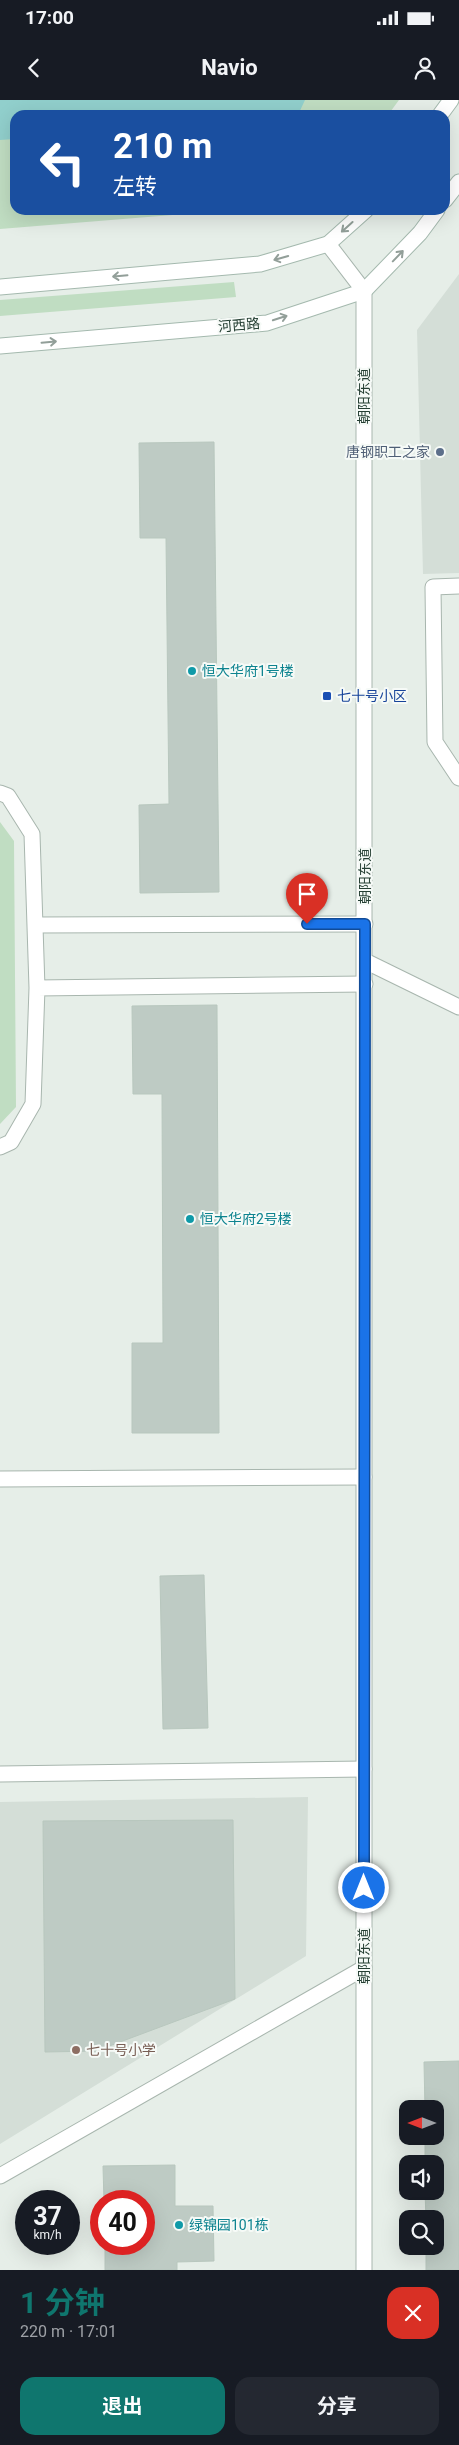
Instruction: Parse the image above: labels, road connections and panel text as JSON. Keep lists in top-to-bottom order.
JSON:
{
  "streets": {
    "street": ["河西路", "朝阳东道"]
  },
  "crossings": [
    ["河西路", "朝阳东道"]
  ],
  "places": {
    "other": [
      "唐钢职工之家",
      "恒大华府1号楼",
      "恒大华府2号楼",
      "七十号小学",
      "绿锦园101栋"
    ],
    "transit": ["七十号小区"]
  },
  "north": "left",
  "page": {
    "status": "17:00",
    "header": "Navio",
    "turn": ["210 m", "左转"],
    "speed": "37 km/h",
    "limit": "40",
    "heading": ["1 分钟", "220 m · 17:01"],
    "buttons": ["退出", "分享"]
  }
}
